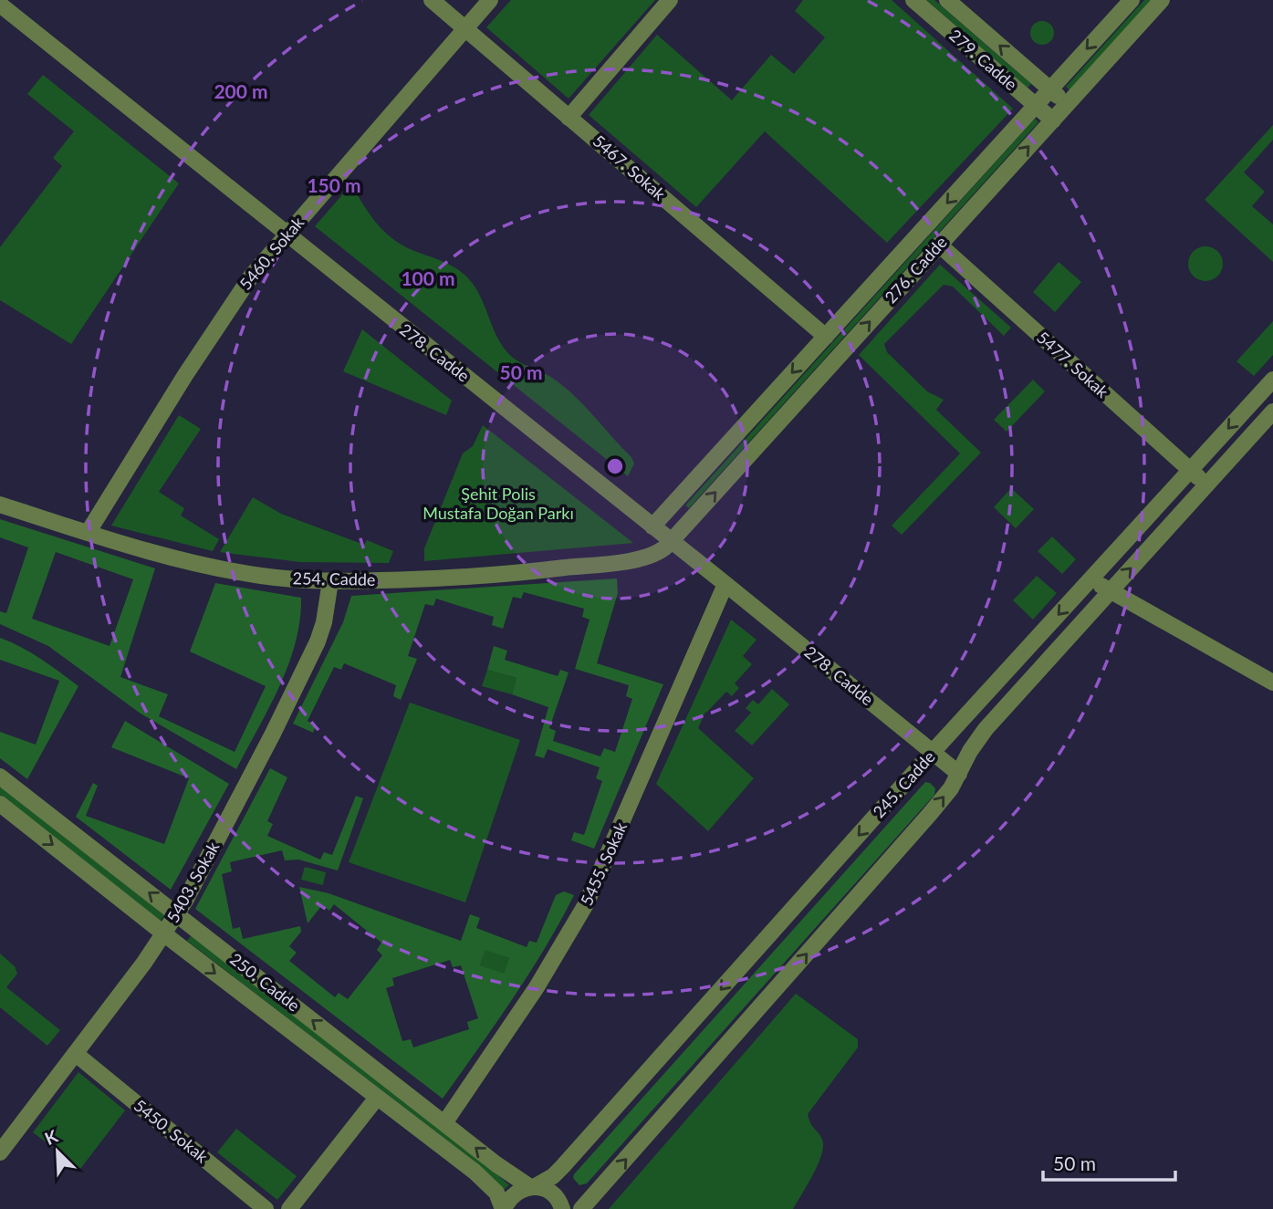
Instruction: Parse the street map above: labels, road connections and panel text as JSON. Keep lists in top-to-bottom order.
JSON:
{
  "streets": {
    "street": [
      "279. Cadde",
      "5467. Sokak",
      "5460. Sokak",
      "276. Cadde",
      "278. Cadde",
      "5477. Sokak",
      "254. Cadde",
      "245. Cadde",
      "5455. Sokak",
      "5403. Sokak",
      "250. Cadde",
      "5450. Sokak"
    ]
  },
  "crossings": [
    ["279. Cadde", "276. Cadde"],
    ["5467. Sokak", "5460. Sokak"],
    ["5467. Sokak", "276. Cadde"],
    ["5460. Sokak", "278. Cadde"],
    ["5460. Sokak", "254. Cadde"],
    ["276. Cadde", "278. Cadde"],
    ["276. Cadde", "5477. Sokak"],
    ["276. Cadde", "254. Cadde"],
    ["278. Cadde", "254. Cadde"],
    ["278. Cadde", "245. Cadde"],
    ["278. Cadde", "5455. Sokak"],
    ["5477. Sokak", "245. Cadde"],
    ["254. Cadde", "5403. Sokak"],
    ["245. Cadde", "250. Cadde"],
    ["5455. Sokak", "250. Cadde"],
    ["5403. Sokak", "250. Cadde"],
    ["5403. Sokak", "5450. Sokak"]
  ],
  "parks": ["Şehit Polis Mustafa Doğan Parkı"],
  "scale_bar": "50 m",
  "north": "top left",
  "rings": [
    "200 m",
    "150 m",
    "100 m",
    "50 m"
  ]
}
